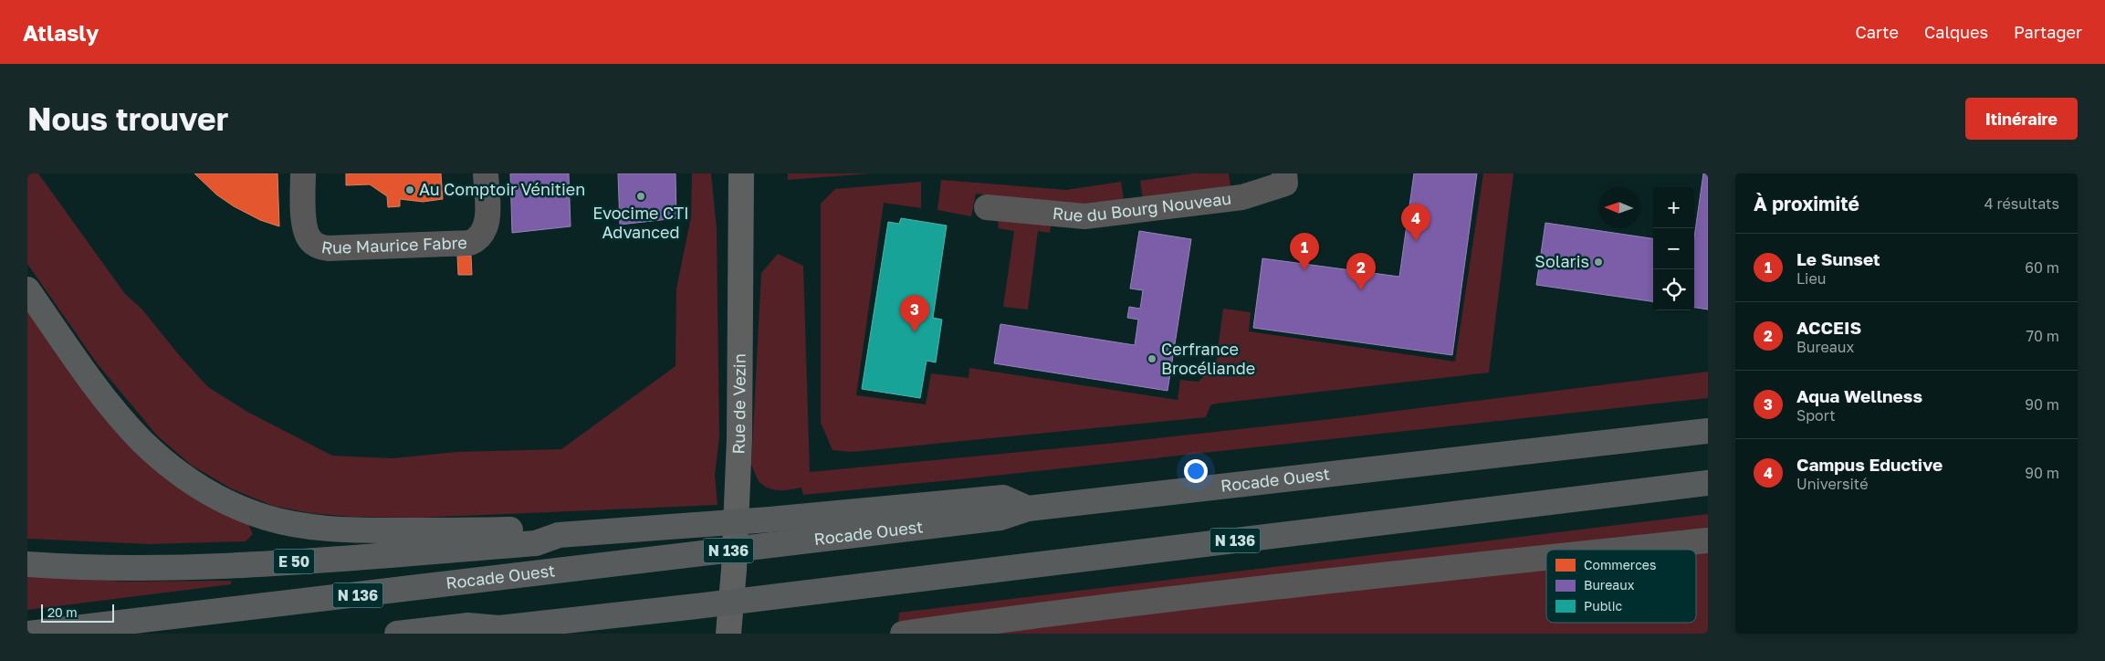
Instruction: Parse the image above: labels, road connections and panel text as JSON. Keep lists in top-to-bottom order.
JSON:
{
  "streets": {
    "highway": ["Rocade Ouest", "N 136", "E 50"],
    "main road": ["Rue de Vezin"],
    "street": ["Rue du Bourg Nouveau", "Rue Maurice Fabre"]
  },
  "places": [
    "Au Comptoir Vénitien",
    "Evocime CTI Advanced",
    "Solaris",
    "Cerfrance Brocéliande"
  ],
  "legend": ["Commerces", "Bureaux", "Public"],
  "scale_bar": "20 m",
  "north": "left",
  "page": {
    "header": "Atlasly",
    "nav": ["Carte", "Calques", "Partager"],
    "buttons": "Itinéraire",
    "title": "Nous trouver",
    "heading": ["À proximité", "4 résultats"],
    "map_buttons": ["+", "−"],
    "pins": [
      "4",
      "1",
      "2",
      "3"
    ],
    "list": [
      {
        "mark": "1",
        "name": "Le Sunset",
        "note": "Lieu",
        "value": "60 m"
      },
      {
        "mark": "2",
        "name": "ACCEIS",
        "note": "Bureaux",
        "value": "70 m"
      },
      {
        "mark": "3",
        "name": "Aqua Wellness",
        "note": "Sport",
        "value": "90 m"
      },
      {
        "mark": "4",
        "name": "Campus Eductive",
        "note": "Université",
        "value": "90 m"
      }
    ],
    "scale": "20 m"
  }
}
